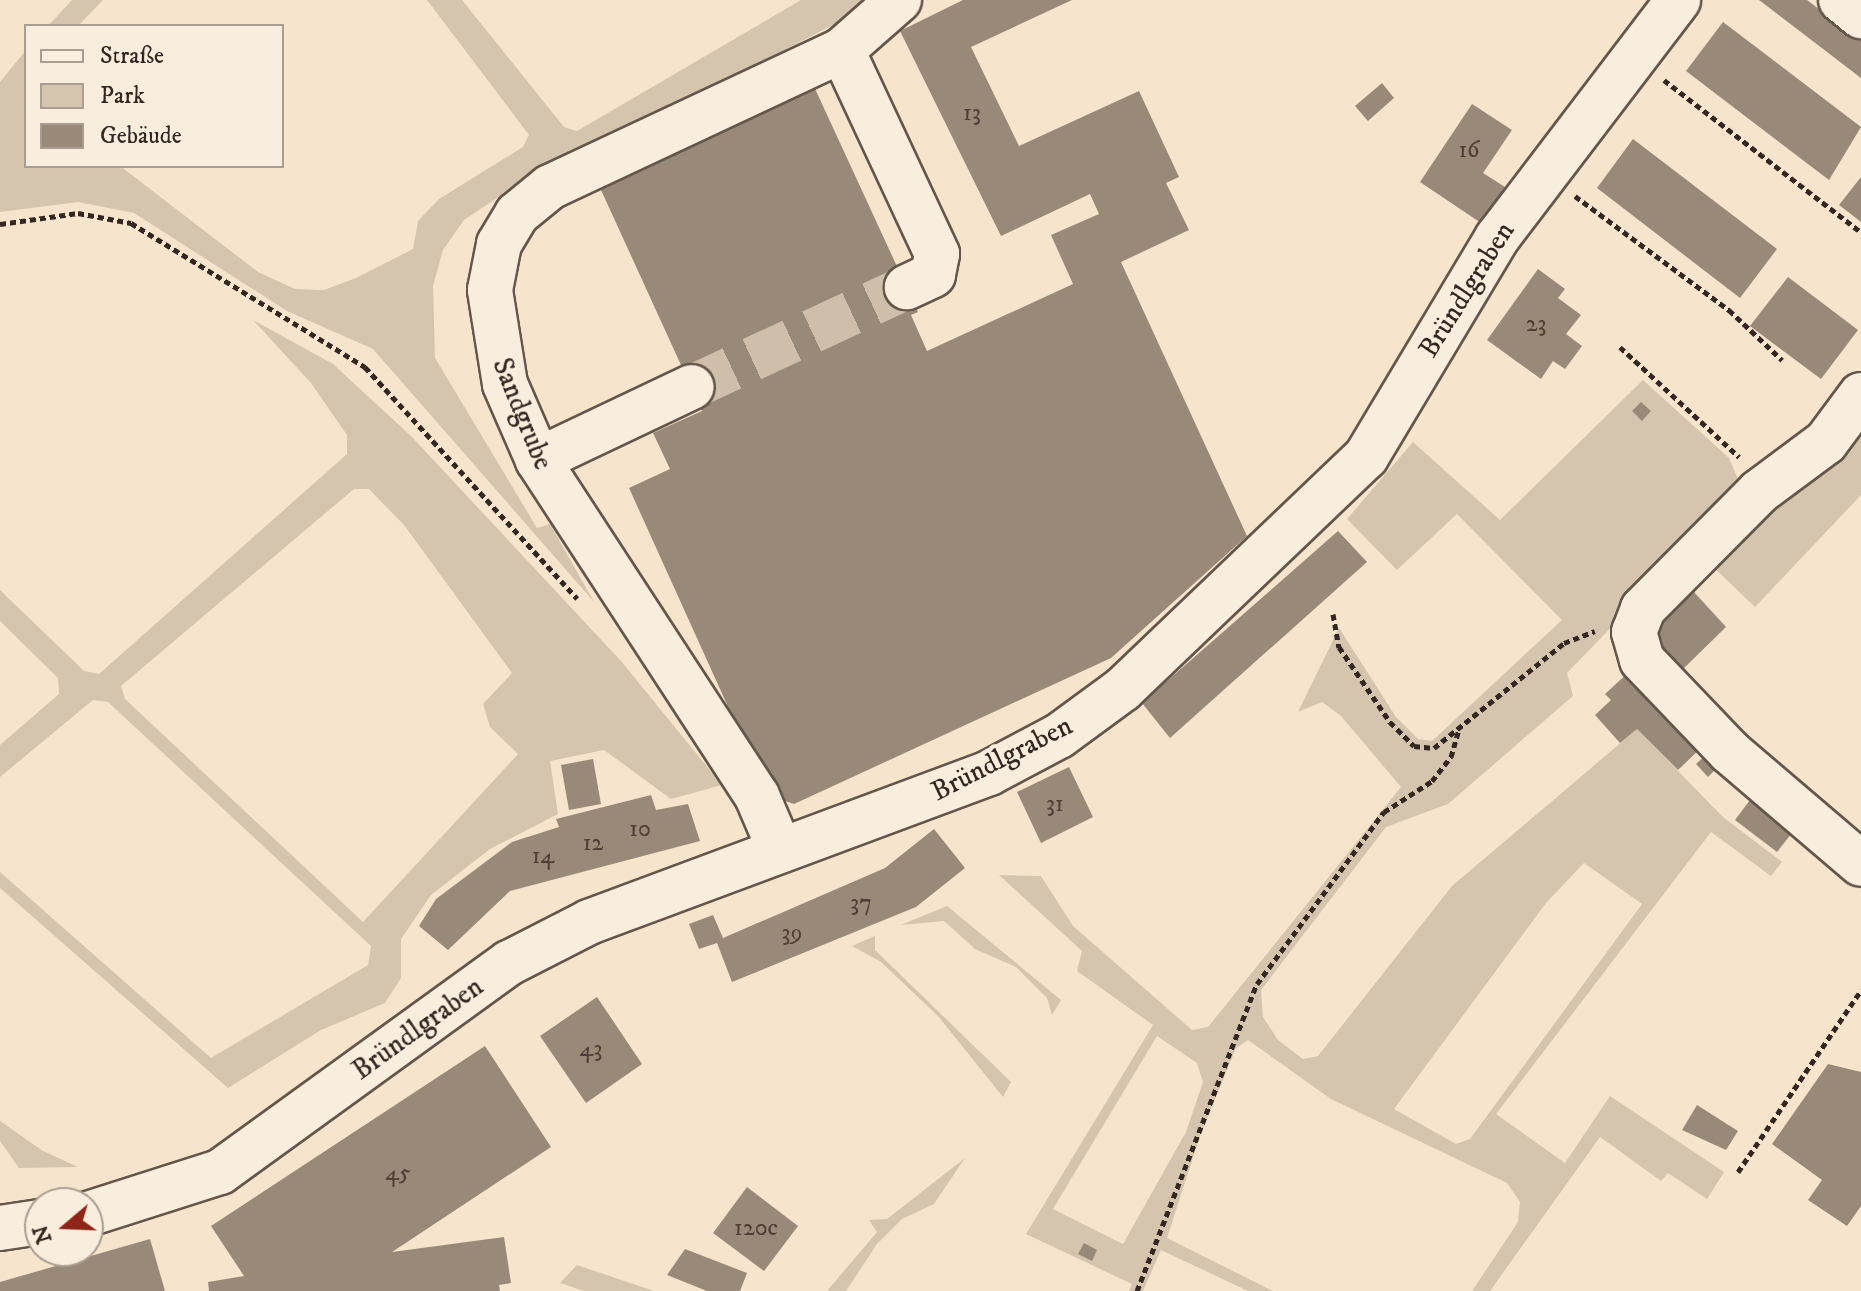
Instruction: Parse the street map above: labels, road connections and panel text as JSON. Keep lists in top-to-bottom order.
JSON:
{
  "streets": {
    "street": ["Bründlgraben", "Sandgrube"]
  },
  "crossings": [
    ["Bründlgraben", "Sandgrube"]
  ],
  "house_numbers": [
    "13",
    "16",
    "23",
    "31",
    "10",
    "12",
    "14",
    "37",
    "39",
    "43",
    "45",
    "120c"
  ],
  "legend": ["Straße", "Park", "Gebäude"],
  "north": "left"
}
